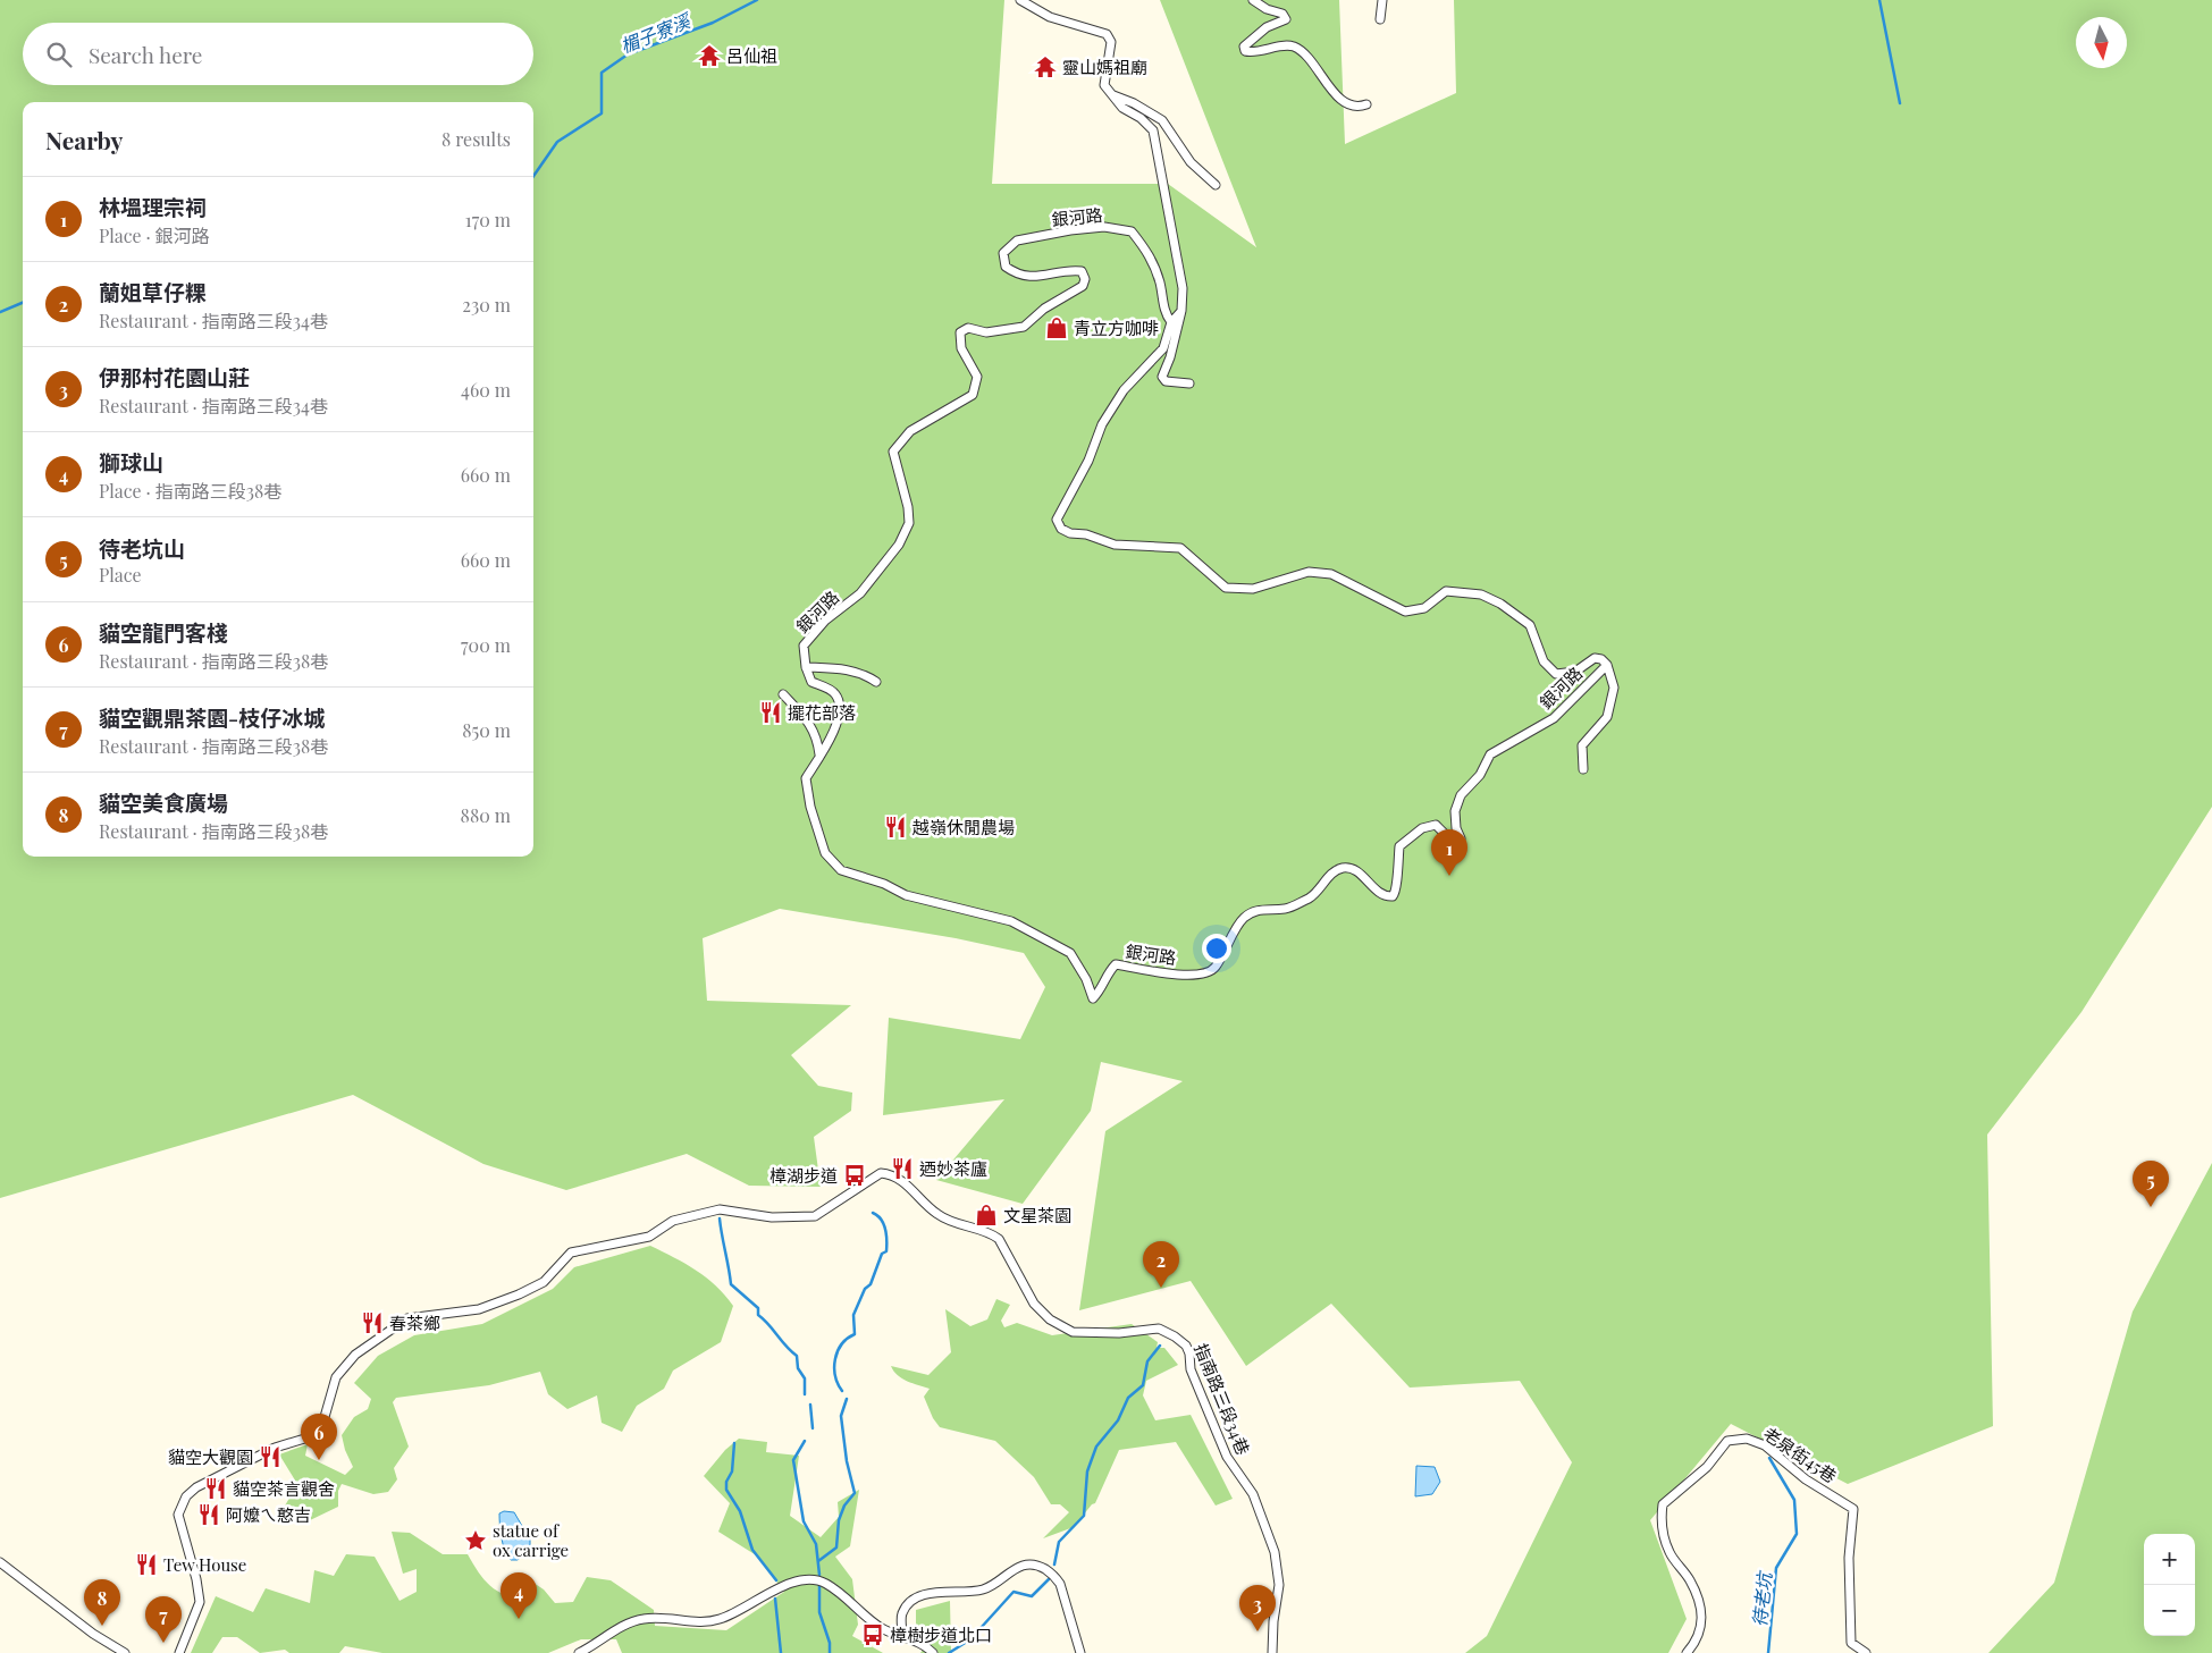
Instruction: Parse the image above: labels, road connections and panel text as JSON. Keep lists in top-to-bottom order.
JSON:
{
  "streets": {
    "street": ["銀河路", "指南路三段34巷", "老泉街45巷"]
  },
  "water": ["楣子寮溪", "待老坑"],
  "places": {
    "temple": ["呂仙祖", "靈山媽祖廟"],
    "shop": ["青立方咖啡", "文星茶園"],
    "restaurant": [
      "擺花部落",
      "越嶺休閒農場",
      "迺妙茶廬",
      "春茶鄉",
      "貓空大觀園",
      "貓空茶言觀舍",
      "阿嬤ㄟ憨吉",
      "Tew House"
    ],
    "bus stop": ["樟湖步道", "樟樹步道北口"],
    "place": ["statue of ox carrige"]
  },
  "north": "bottom",
  "page": {
    "search": "Search here",
    "heading": ["Nearby", "8 results"],
    "list": [
      {
        "mark": "1",
        "name": "林塭理宗祠",
        "note": "Place · 銀河路",
        "value": "170 m"
      },
      {
        "mark": "2",
        "name": "蘭姐草仔粿",
        "note": "Restaurant · 指南路三段34巷",
        "value": "230 m"
      },
      {
        "mark": "3",
        "name": "伊那村花園山莊",
        "note": "Restaurant · 指南路三段34巷",
        "value": "460 m"
      },
      {
        "mark": "4",
        "name": "獅球山",
        "note": "Place · 指南路三段38巷",
        "value": "660 m"
      },
      {
        "mark": "5",
        "name": "待老坑山",
        "note": "Place",
        "value": "660 m"
      },
      {
        "mark": "6",
        "name": "貓空龍門客棧",
        "note": "Restaurant · 指南路三段38巷",
        "value": "700 m"
      },
      {
        "mark": "7",
        "name": "貓空觀鼎茶園-枝仔冰城",
        "note": "Restaurant · 指南路三段38巷",
        "value": "850 m"
      },
      {
        "mark": "8",
        "name": "貓空美食廣場",
        "note": "Restaurant · 指南路三段38巷",
        "value": "880 m"
      }
    ],
    "pins": [
      "1",
      "5",
      "2",
      "6",
      "4",
      "8",
      "3",
      "7"
    ],
    "map_buttons": ["+", "−"]
  }
}
